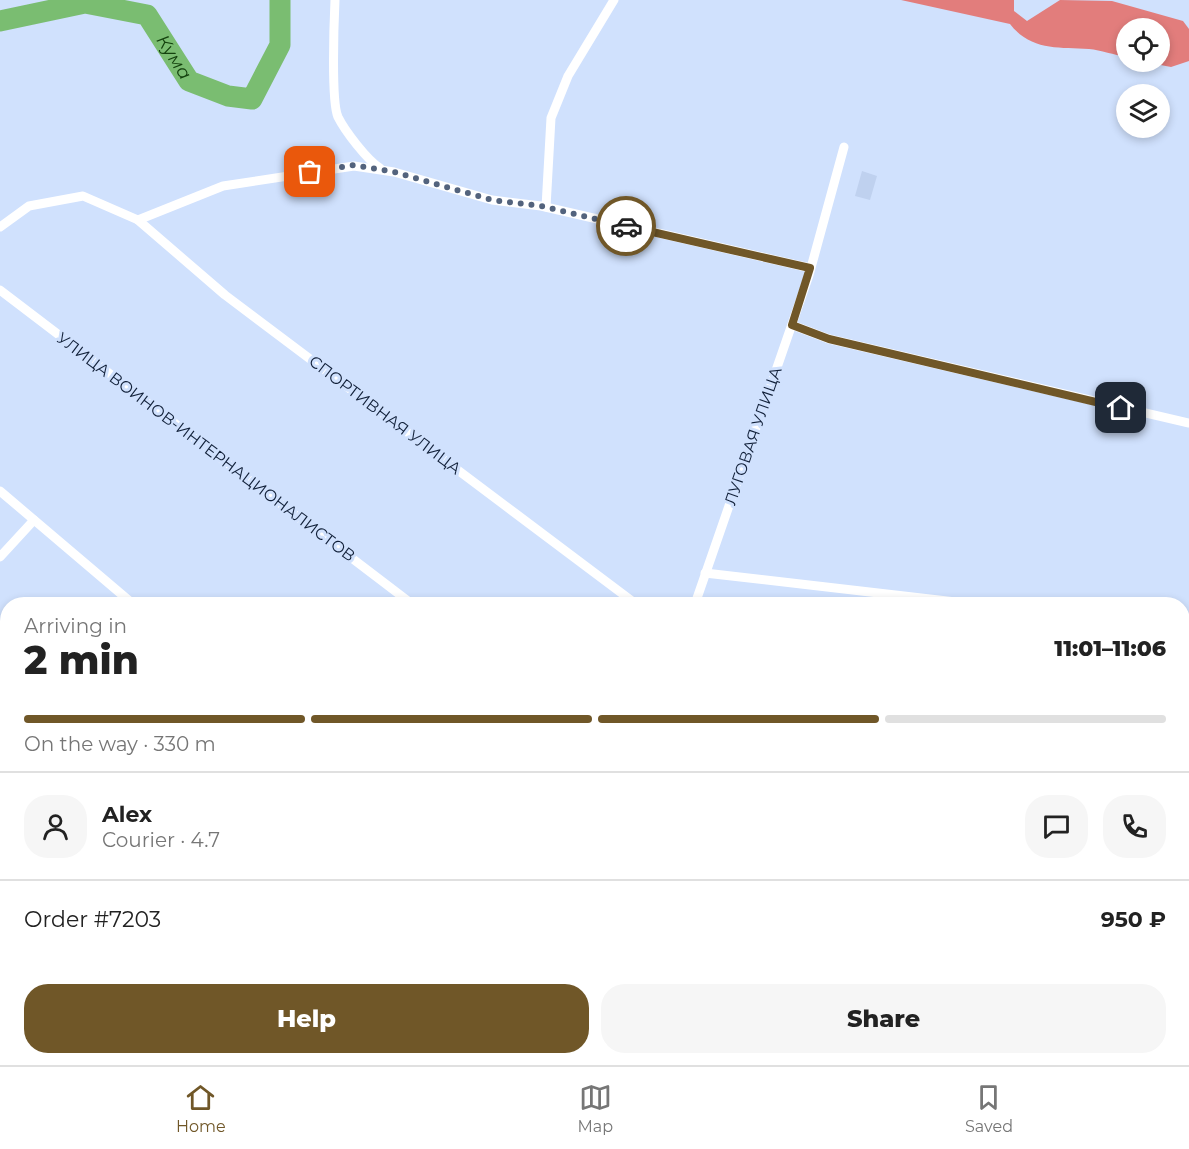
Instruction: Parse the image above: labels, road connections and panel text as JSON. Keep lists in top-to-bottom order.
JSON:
{
  "streets": {
    "street": ["СПОРТИВНАЯ УЛИЦА", "ЛУГОВАЯ УЛИЦА", "УЛИЦА ВОИНОВ-ИНТЕРНАЦИОНАЛИСТОВ"]
  },
  "water": ["Кума"],
  "page": {
    "heading": ["2 min", "Arriving in", "11:01–11:06"],
    "panel": [
      "Alex",
      "Courier · 4.7",
      "Order #7203",
      "950 ₽"
    ],
    "bar": "On the way · 330 m",
    "buttons": ["Help", "Share"],
    "tabs": ["Home", "Map", "Saved"]
  }
}
